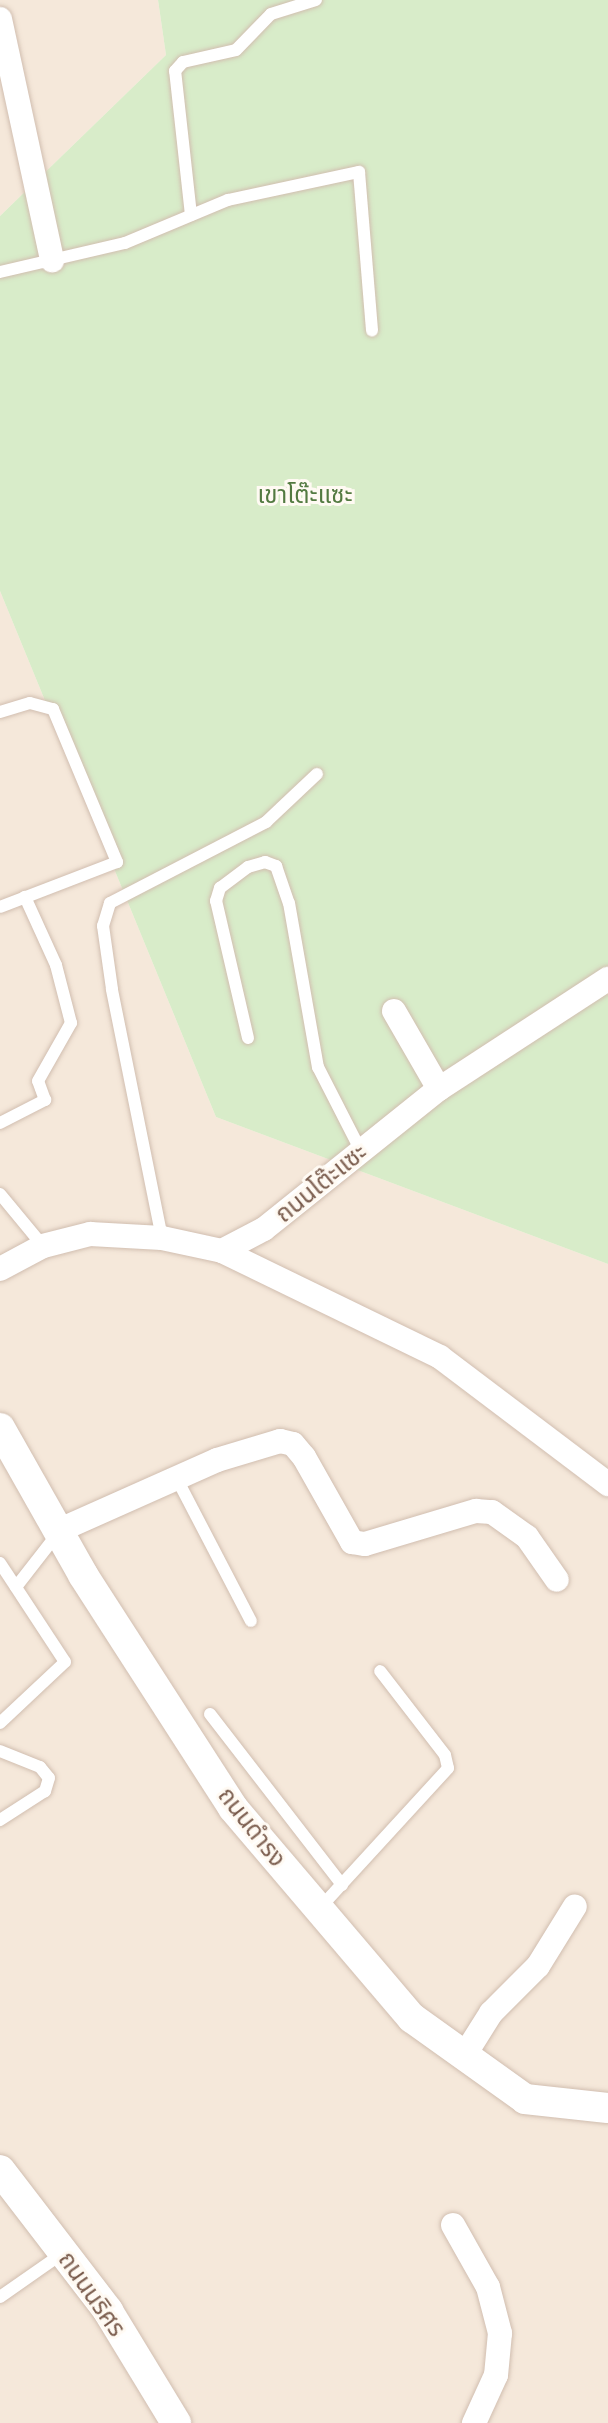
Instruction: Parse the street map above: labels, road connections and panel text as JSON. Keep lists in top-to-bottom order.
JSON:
{
  "streets": {
    "street": ["ถนนโต๊ะแซะ", "ถนนดำรง", "ถนนนริศร"]
  },
  "parks": ["เขาโต๊ะแซะ"]
}
